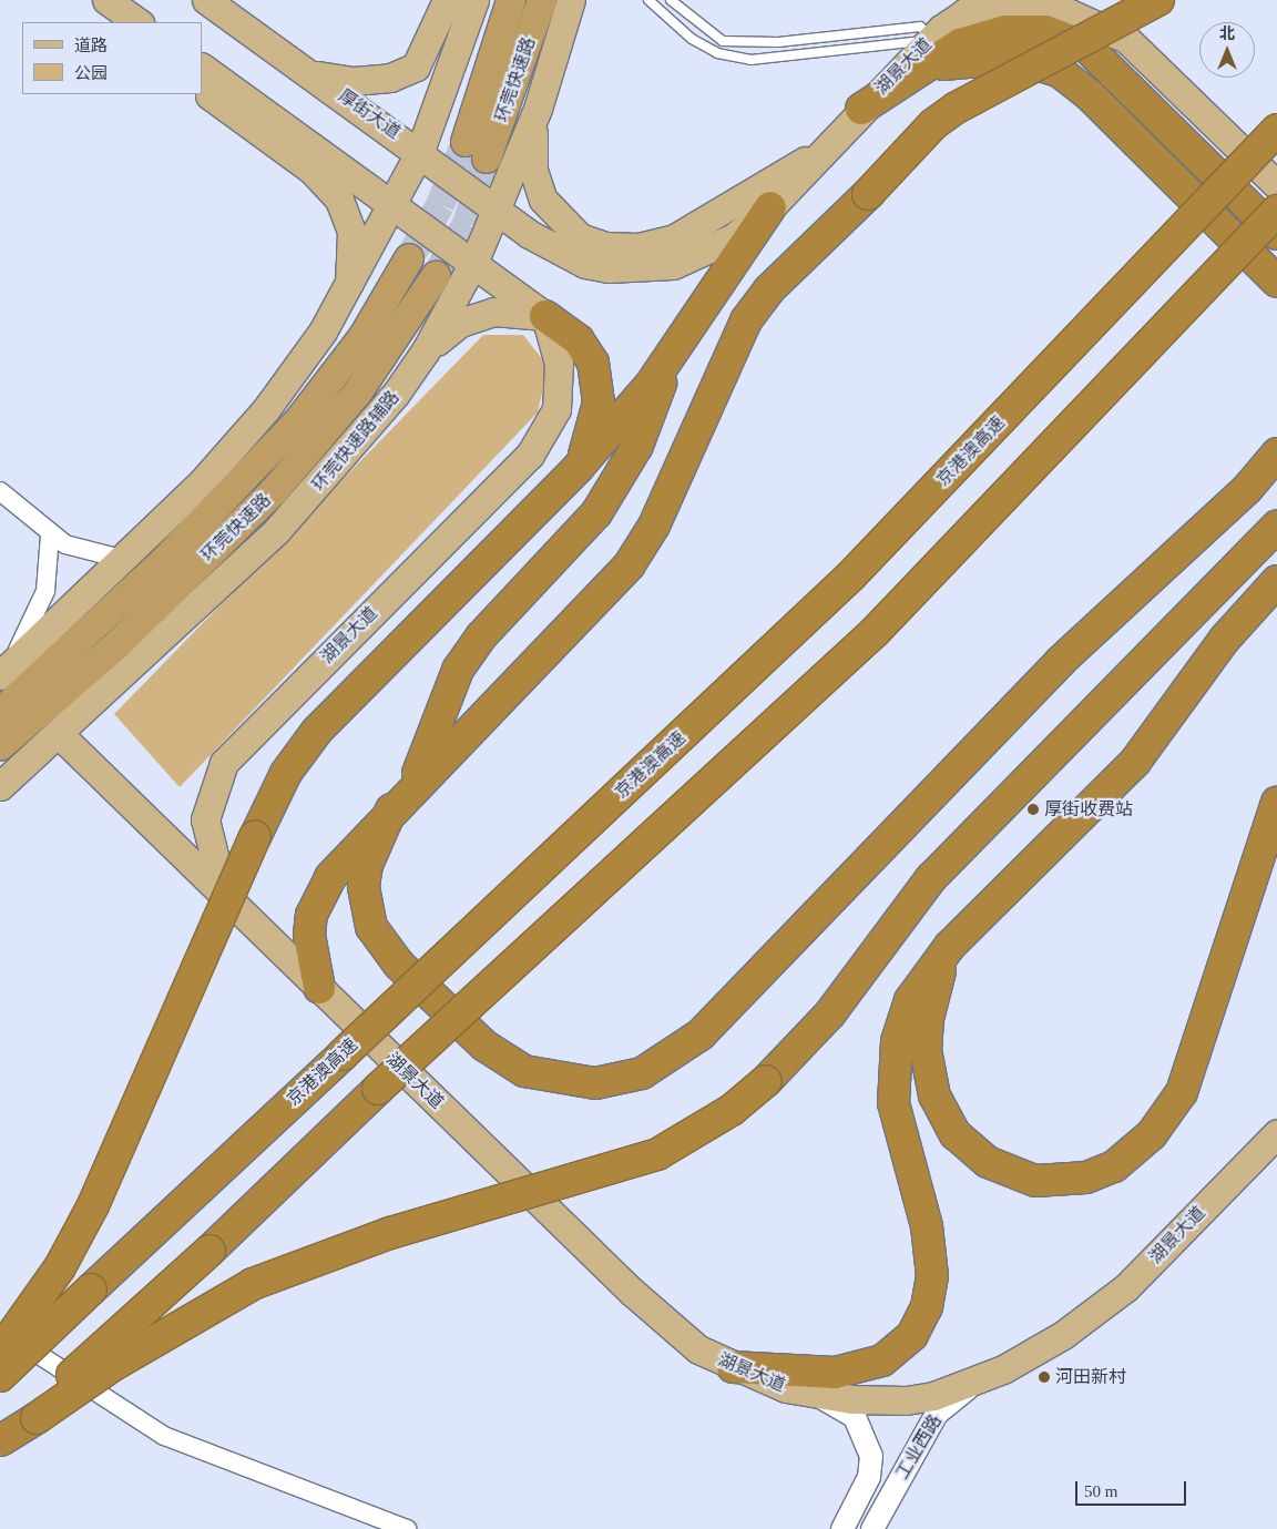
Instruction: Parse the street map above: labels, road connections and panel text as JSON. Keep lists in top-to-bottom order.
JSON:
{
  "streets": {
    "highway": ["环莞快速路", "京港澳高速"],
    "main road": ["湖景大道", "厚街大道", "环莞快速路辅路"],
    "street": ["工业西路"]
  },
  "crossings": [
    ["湖景大道", "厚街大道"],
    ["湖景大道", "工业西路"],
    ["厚街大道", "环莞快速路辅路"]
  ],
  "places": ["厚街收费站", "河田新村"],
  "legend": ["道路", "公园"],
  "scale_bar": "50 m",
  "north": "top"
}
